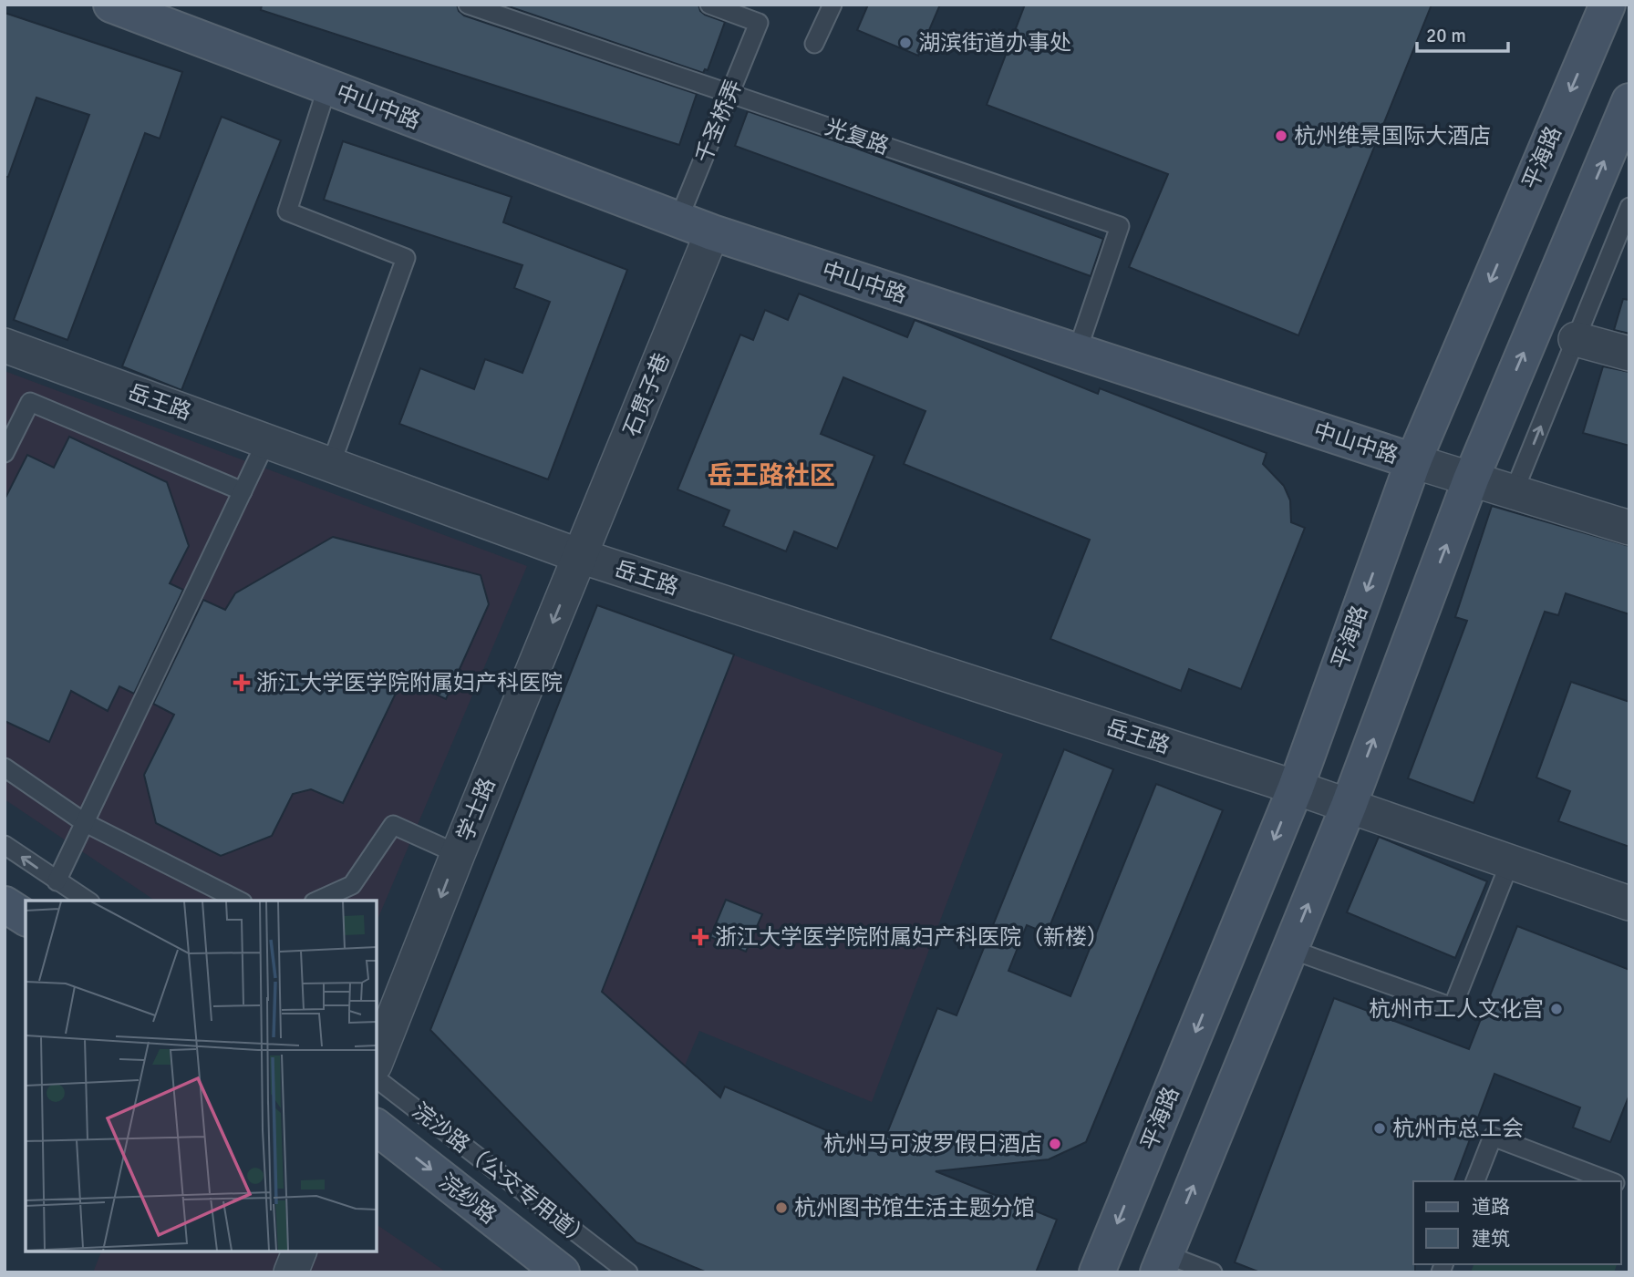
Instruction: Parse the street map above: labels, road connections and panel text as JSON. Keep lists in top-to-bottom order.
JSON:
{
  "streets": {
    "main road": ["中山中路", "平海路", "浣纱路"],
    "street": ["石贯子巷", "岳王路", "学士路"],
    "lane": ["千圣桥弄", "光复路", "浣沙路（公交专用道）"]
  },
  "crossings": [
    ["中山中路", "千圣桥弄"],
    ["中山中路", "光复路"],
    ["中山中路", "平海路"],
    ["中山中路", "石贯子巷"],
    ["千圣桥弄", "光复路"],
    ["平海路", "岳王路"],
    ["石贯子巷", "岳王路"],
    ["石贯子巷", "学士路"],
    ["岳王路", "学士路"]
  ],
  "one_way": ["学士路", "浣纱路"],
  "districts": ["岳王路社区"],
  "places": {
    "other": [
      "湖滨街道办事处",
      "杭州维景国际大酒店",
      "杭州市工人文化宫",
      "杭州市总工会",
      "杭州马可波罗假日酒店",
      "杭州图书馆生活主题分馆"
    ],
    "health": ["浙江大学医学院附属妇产科医院", "浙江大学医学院附属妇产科医院（新楼）"]
  },
  "legend": ["道路", "建筑"],
  "scale_bar": "20 m"
}
